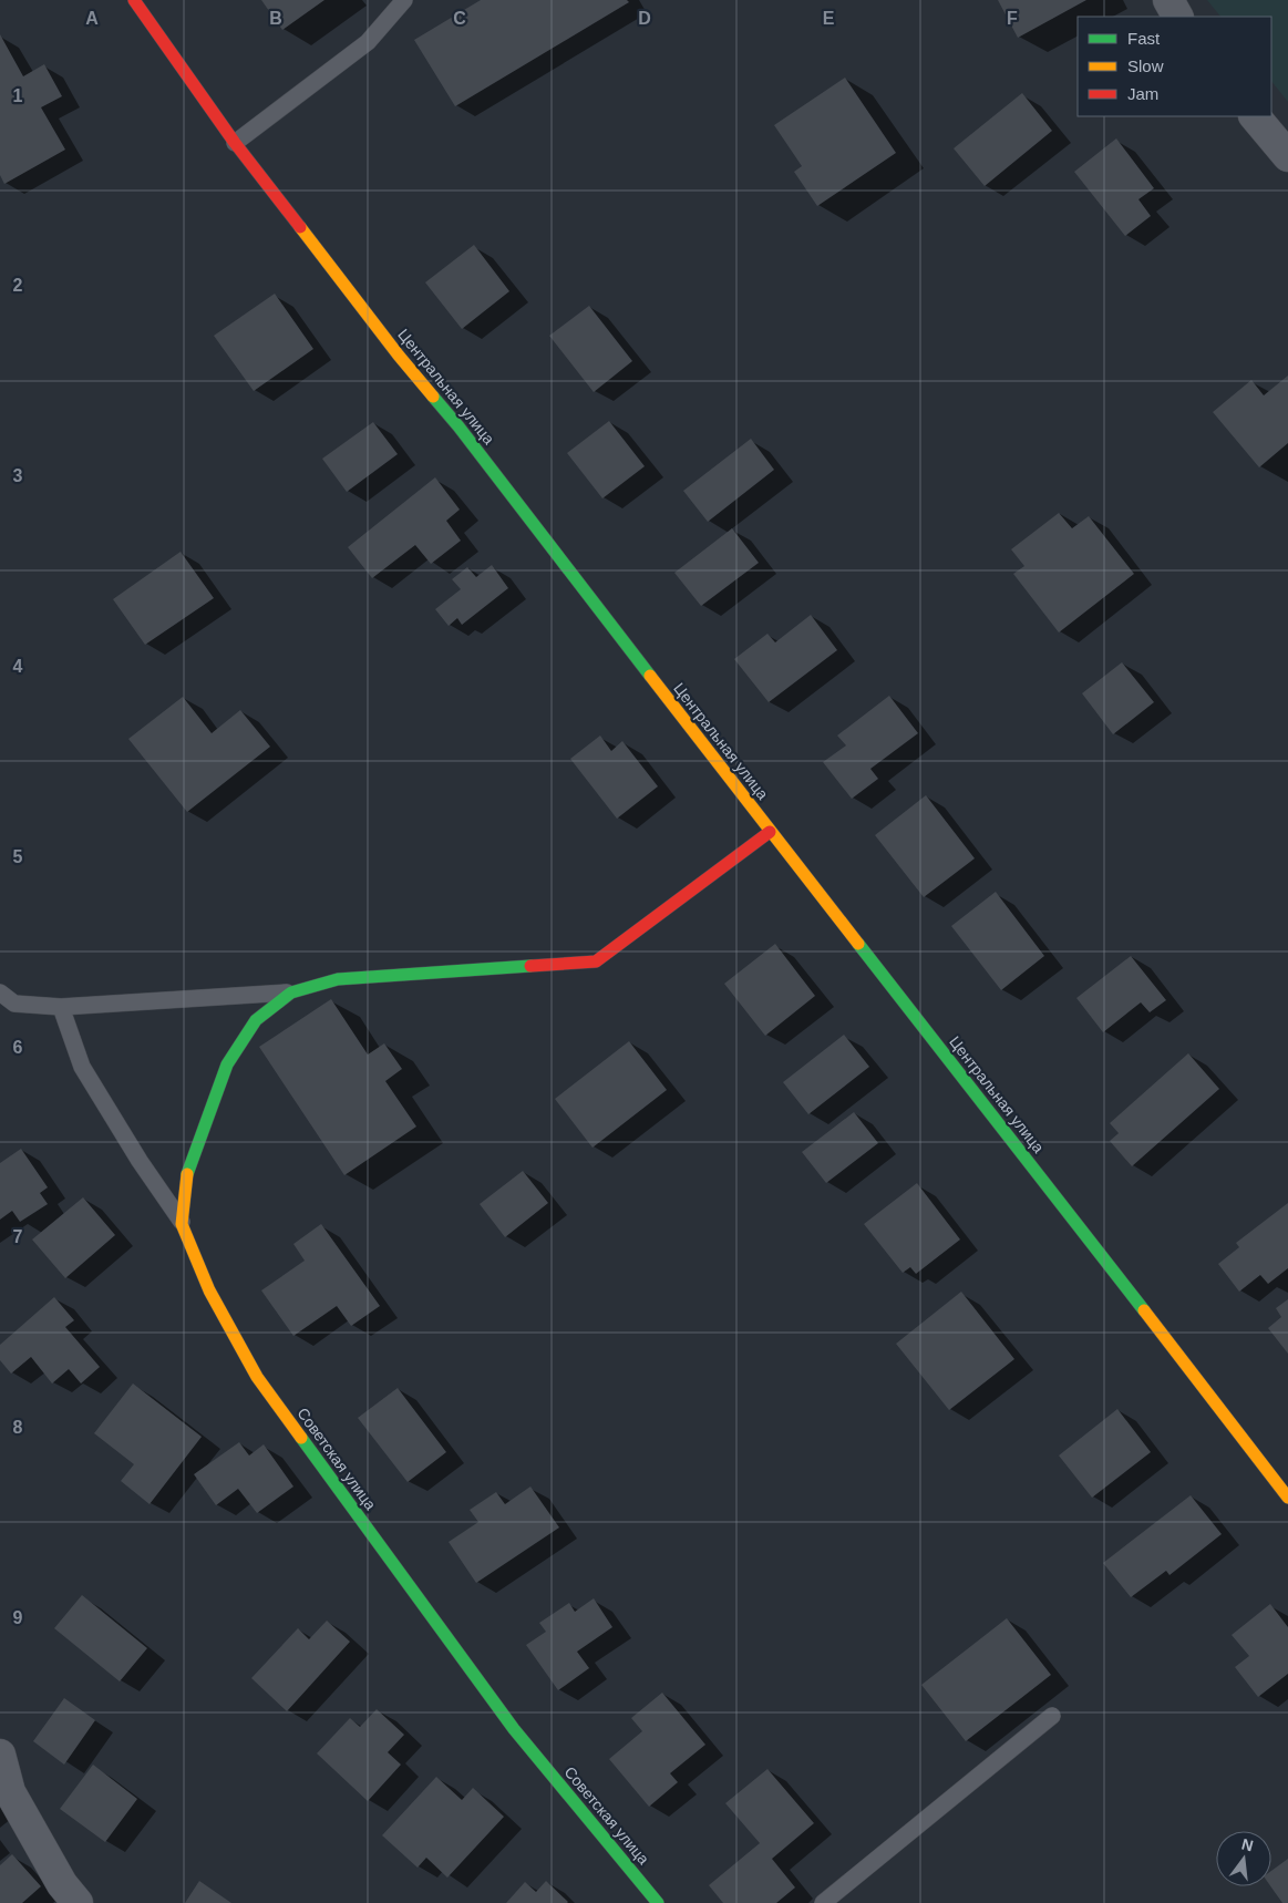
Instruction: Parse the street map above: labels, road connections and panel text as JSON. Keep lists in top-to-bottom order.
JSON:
{
  "streets": {
    "street": ["Центральная улица", "Советская улица"]
  },
  "legend": ["Fast", "Slow", "Jam"],
  "north": "top",
  "grid": {
    "columns": [
      "A",
      "B",
      "C",
      "D",
      "E",
      "F"
    ],
    "rows": [
      "1",
      "2",
      "3",
      "4",
      "5",
      "6",
      "7",
      "8",
      "9"
    ]
  }
}
